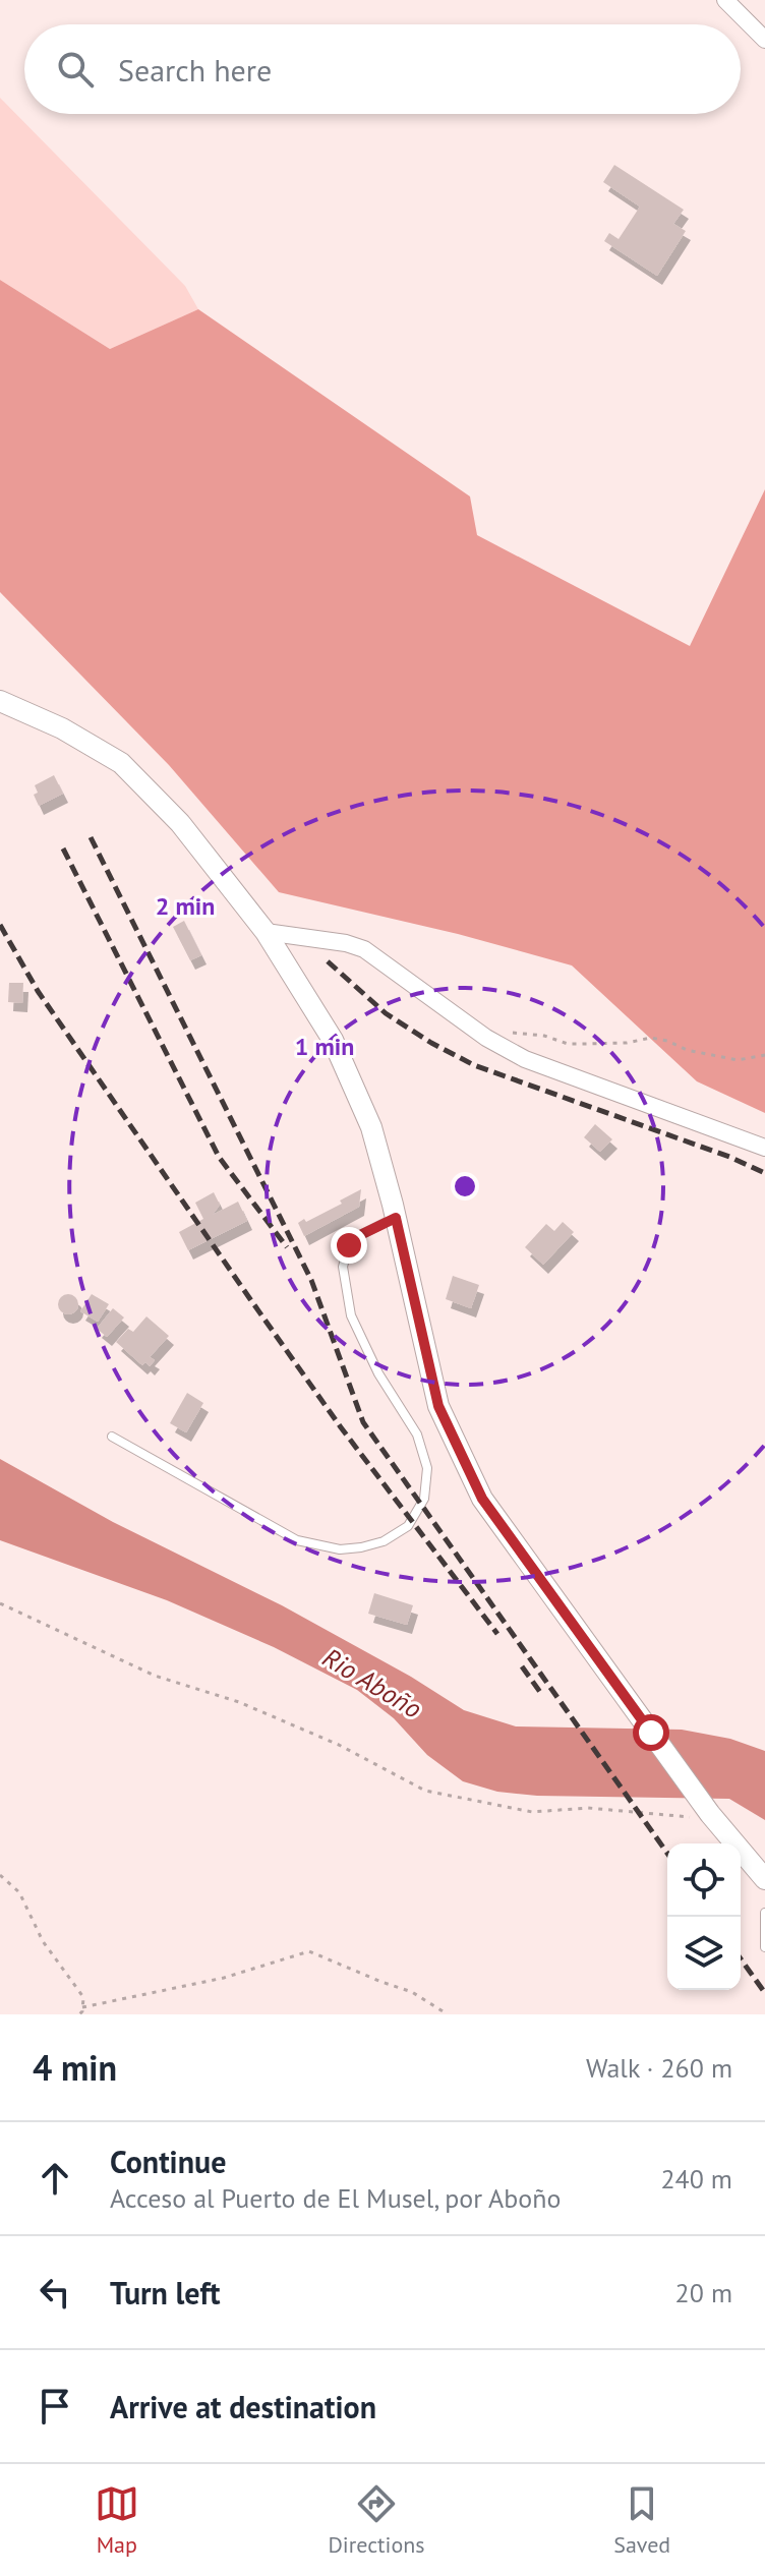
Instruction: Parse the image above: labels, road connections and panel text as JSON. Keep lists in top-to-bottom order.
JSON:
{
  "water": ["Rio Aboño"],
  "page": {
    "search": "Search here",
    "heading": ["4 min", "Walk · 260 m"],
    "list": [
      ["Continue", "Acceso al Puerto de El Musel, por Aboño", "240 m"],
      ["Turn left", "20 m"],
      "Arrive at destination"
    ],
    "nav": ["Map", "Directions", "Saved"]
  },
  "rings": ["2 min", "1 min"]
}
